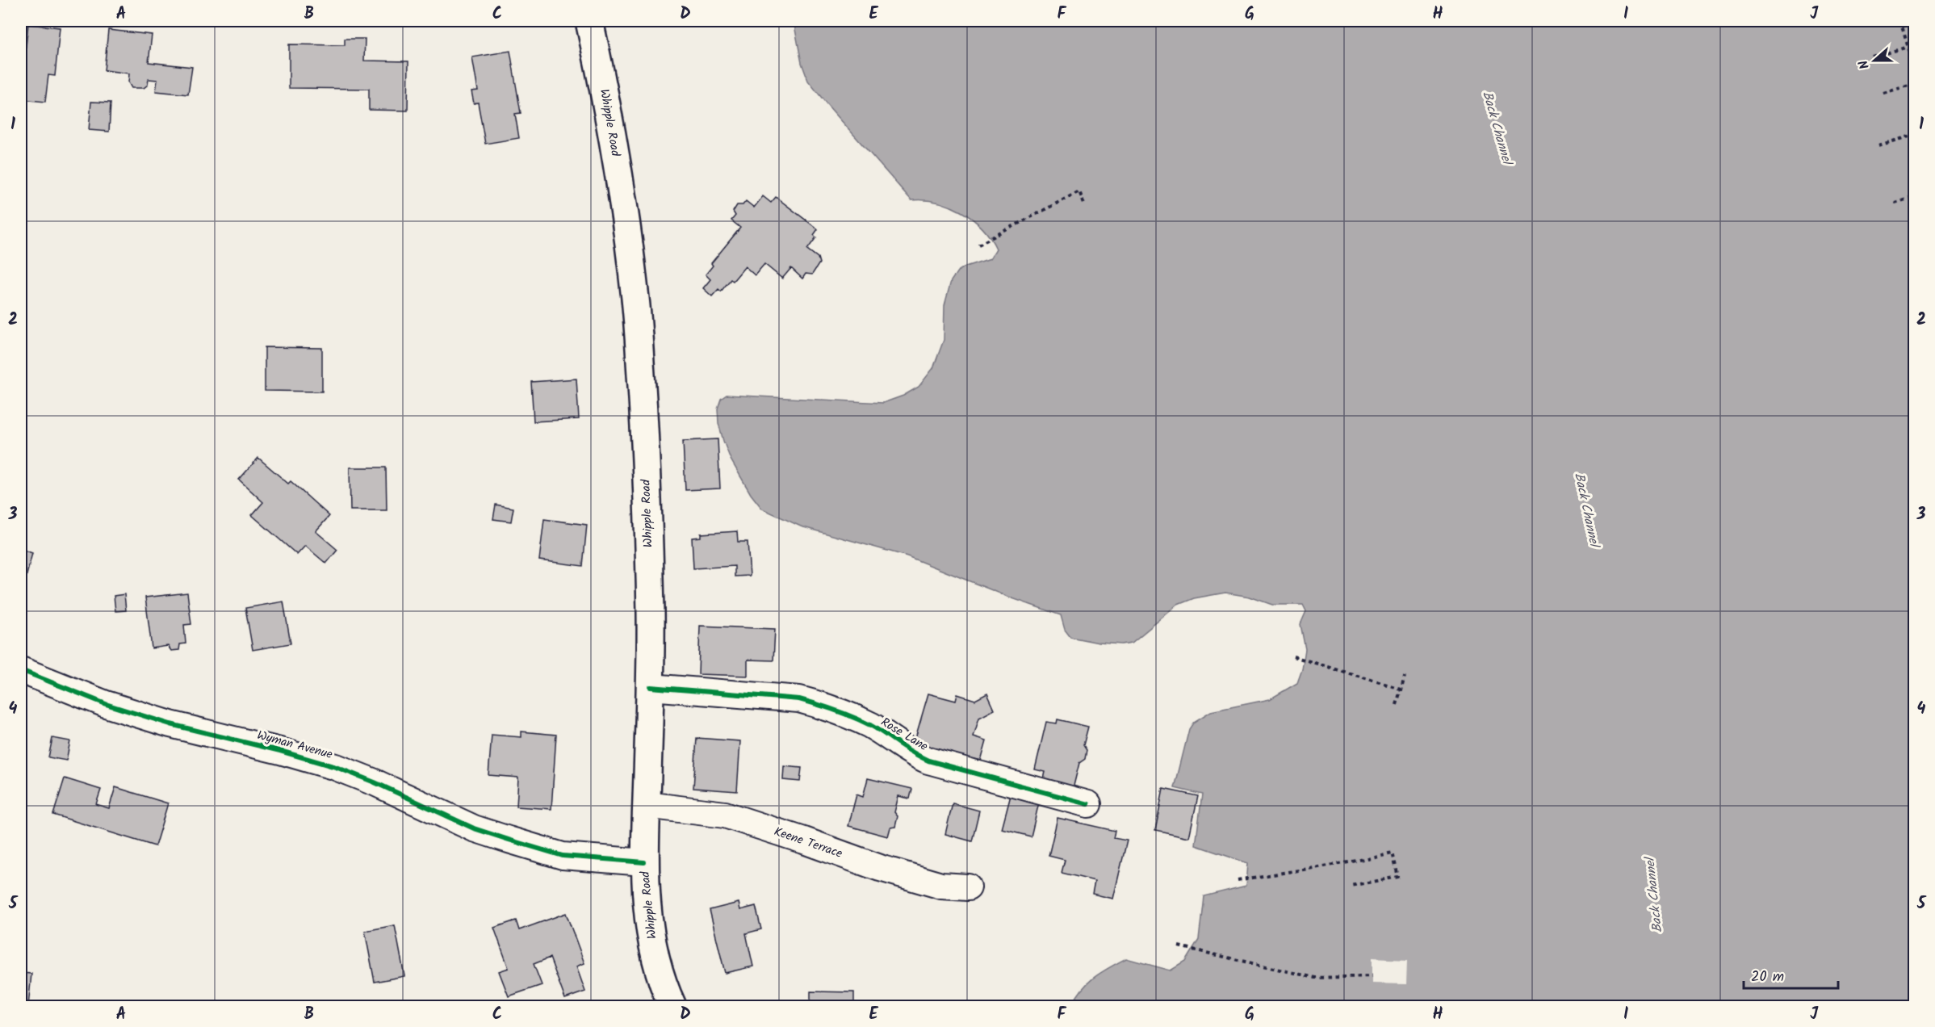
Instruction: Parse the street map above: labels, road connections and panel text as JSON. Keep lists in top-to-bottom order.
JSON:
{
  "streets": {
    "main road": ["Whipple Road"],
    "street": ["Rose Lane", "Wyman Avenue", "Keene Terrace"]
  },
  "crossings": [
    ["Whipple Road", "Rose Lane"],
    ["Whipple Road", "Wyman Avenue"],
    ["Whipple Road", "Keene Terrace"]
  ],
  "water": ["Back Channel"],
  "scale_bar": "20 m",
  "north": "left",
  "grid": {
    "columns": [
      "A",
      "B",
      "C",
      "D",
      "E",
      "F",
      "G",
      "H",
      "I",
      "J"
    ],
    "rows": [
      "1",
      "2",
      "3",
      "4",
      "5"
    ]
  }
}
